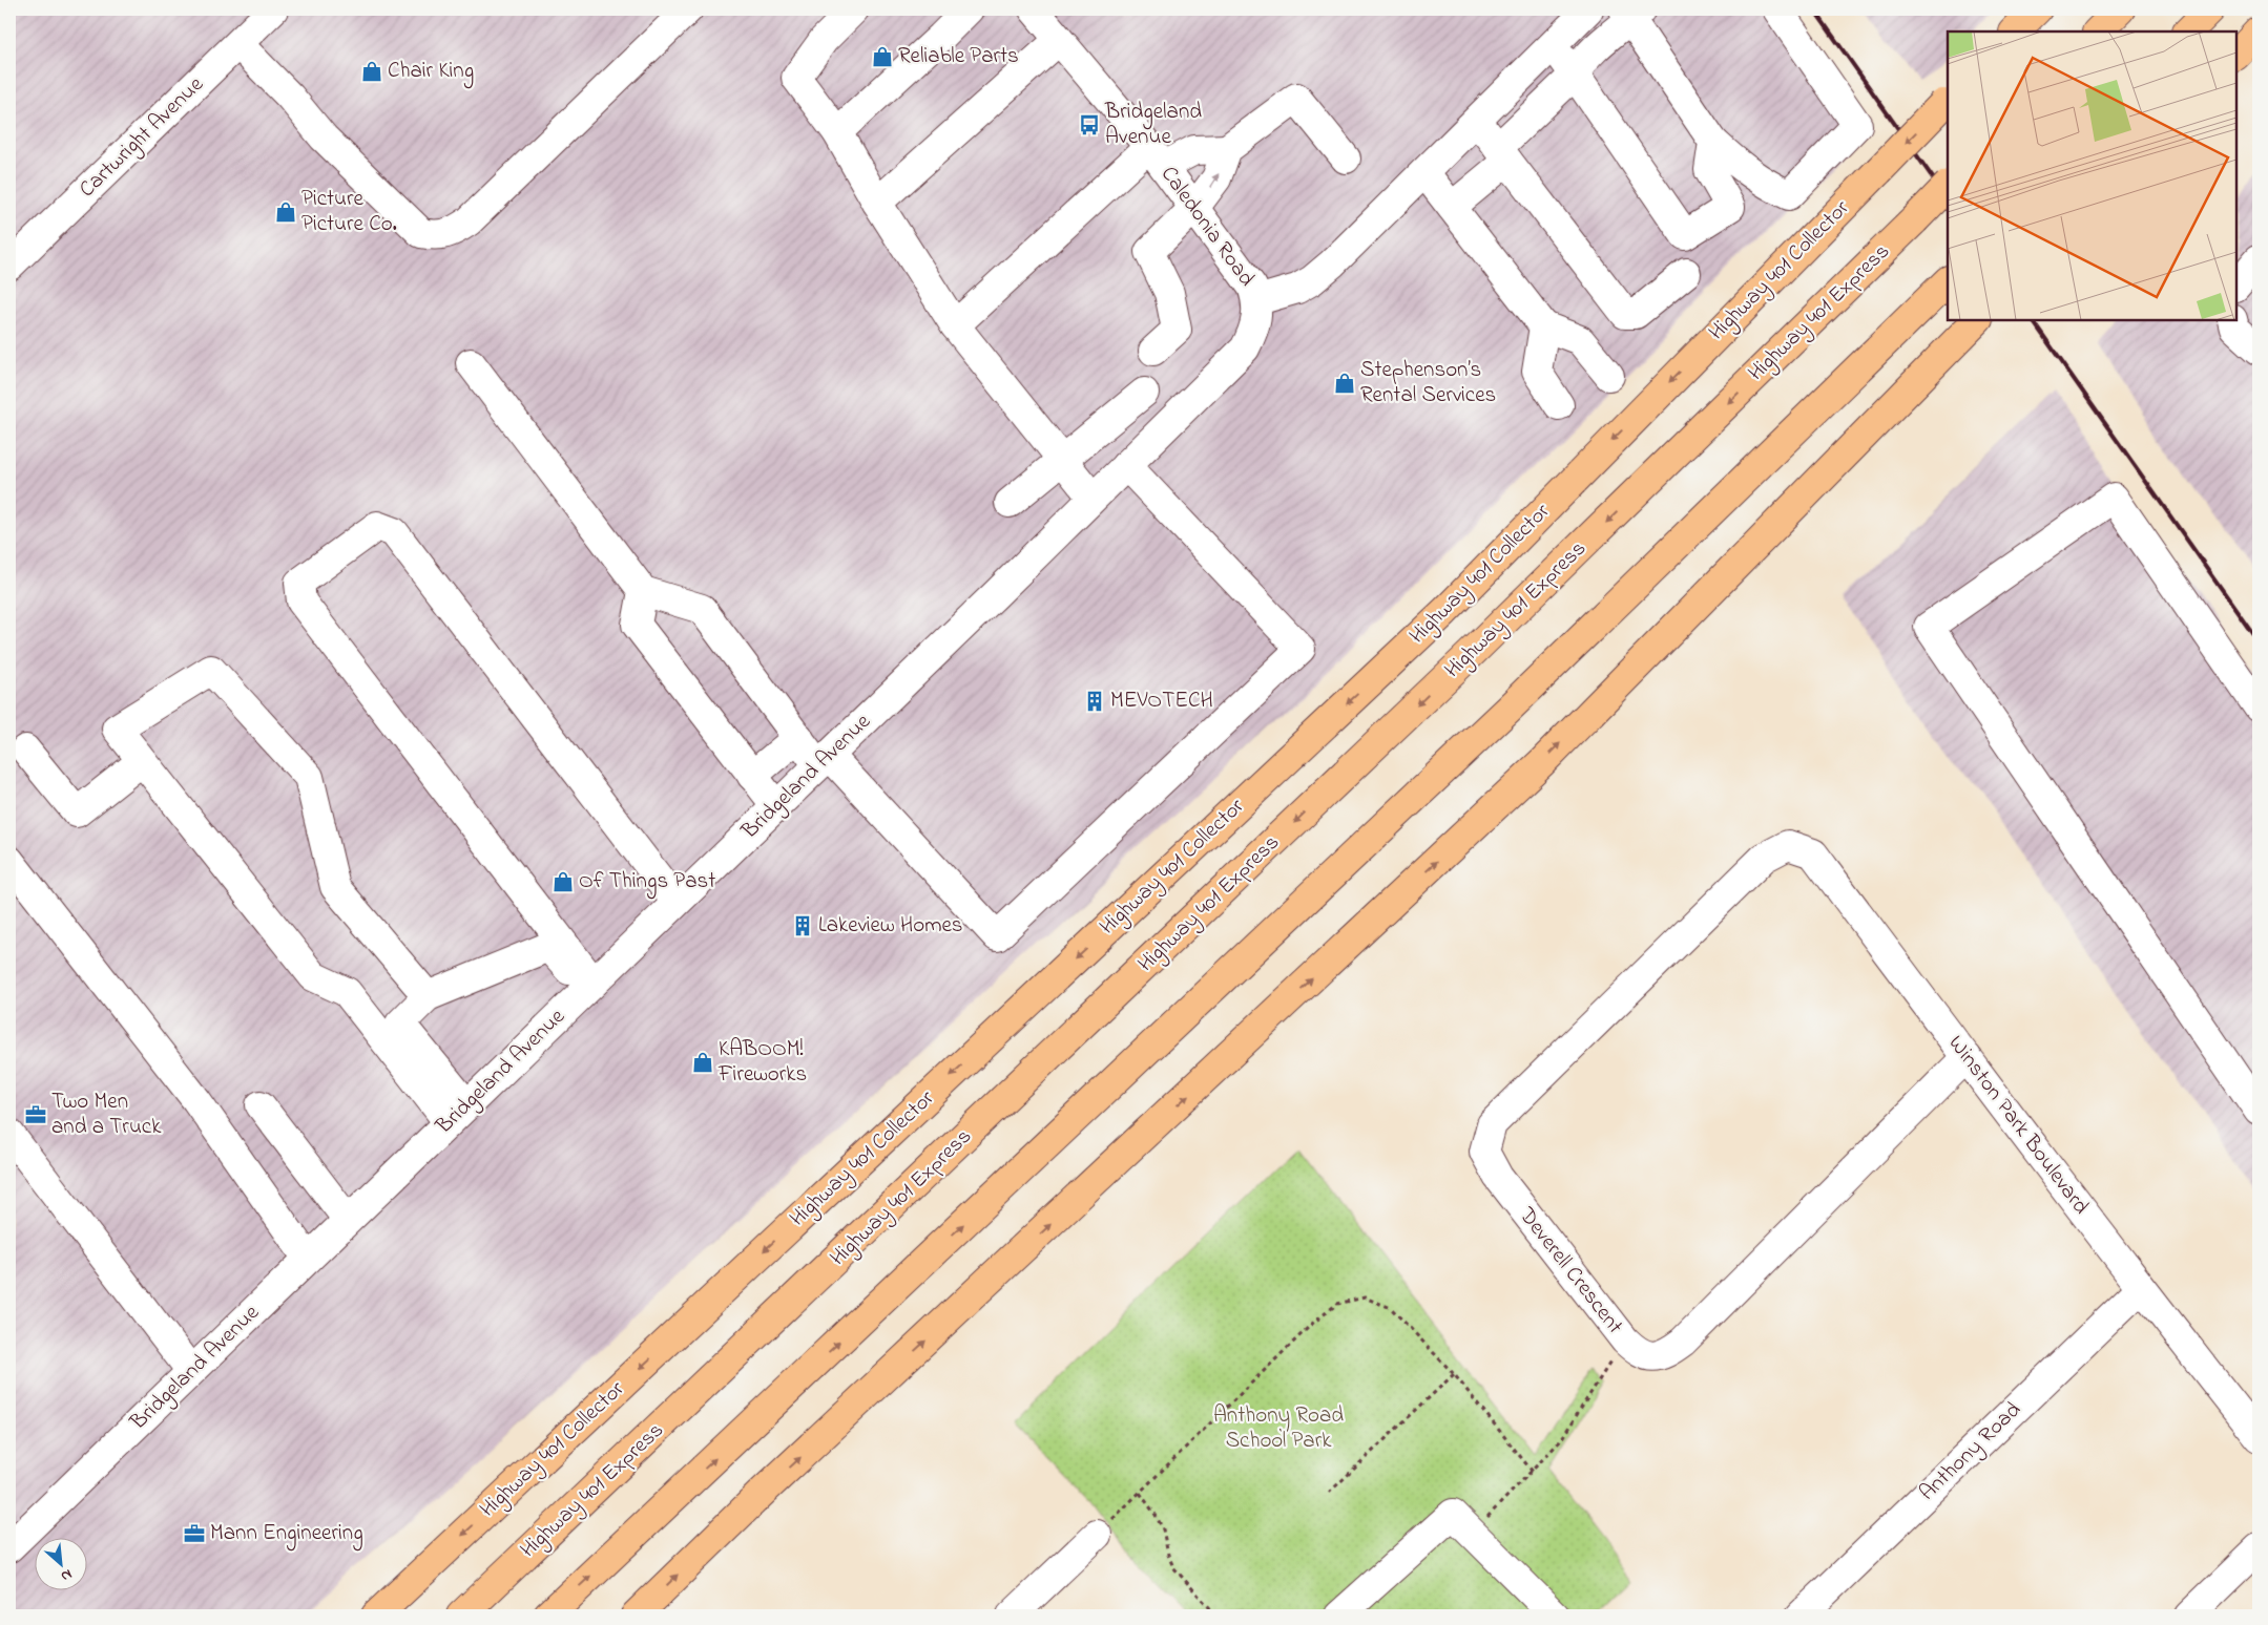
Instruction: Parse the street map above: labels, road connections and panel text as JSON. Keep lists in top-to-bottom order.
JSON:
{
  "streets": {
    "highway": ["Highway 401 Collector", "Highway 401 Express"],
    "street": [
      "Cartwright Avenue",
      "Caledonia Road",
      "Bridgeland Avenue",
      "Winston Park Boulevard",
      "Deverell Crescent",
      "Anthony Road"
    ]
  },
  "crossings": [
    ["Caledonia Road", "Bridgeland Avenue"],
    ["Winston Park Boulevard", "Deverell Crescent"],
    ["Winston Park Boulevard", "Anthony Road"]
  ],
  "parks": ["Anthony Road School Park"],
  "places": {
    "shop": [
      "Reliable Parts",
      "Chair King",
      "Picture Picture Co.",
      "Stephenson’s Rental Services",
      "Of Things Past",
      "KABOOM! Fireworks"
    ],
    "bus stop": ["Bridgeland Avenue"],
    "building": ["MEVOTECH", "Lakeview Homes"],
    "office": ["Two Men and a Truck", "Mann Engineering"]
  },
  "north": "bottom right"
}
